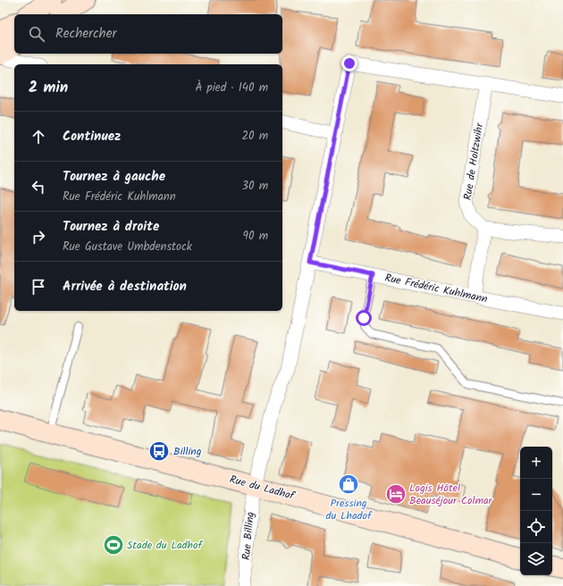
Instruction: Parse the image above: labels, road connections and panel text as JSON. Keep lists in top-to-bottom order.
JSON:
{
  "streets": {
    "main road": ["Rue du Ladhof"],
    "street": ["Rue de Holtzwihr", "Rue Frédéric Kuhlmann", "Rue Billing"]
  },
  "crossings": [
    ["Rue de Holtzwihr", "Rue Billing"],
    ["Rue Frédéric Kuhlmann", "Rue Billing"],
    ["Rue du Ladhof", "Rue Billing"]
  ],
  "places": {
    "bus stop": ["Billing"],
    "shop": ["Pressing du Lhadof"],
    "hotel": ["Logis Hôtel Beauséjour Colmar"],
    "sports": ["Stade du Ladhof"]
  },
  "page": {
    "search": "Rechercher",
    "heading": ["2 min", "À pied · 140 m"],
    "list": [
      ["Continuez", "20 m"],
      ["Tournez à gauche", "Rue Frédéric Kuhlmann", "30 m"],
      ["Tournez à droite", "Rue Gustave Umbdenstock", "90 m"],
      "Arrivée à destination"
    ],
    "map_buttons": ["+", "−"]
  }
}
